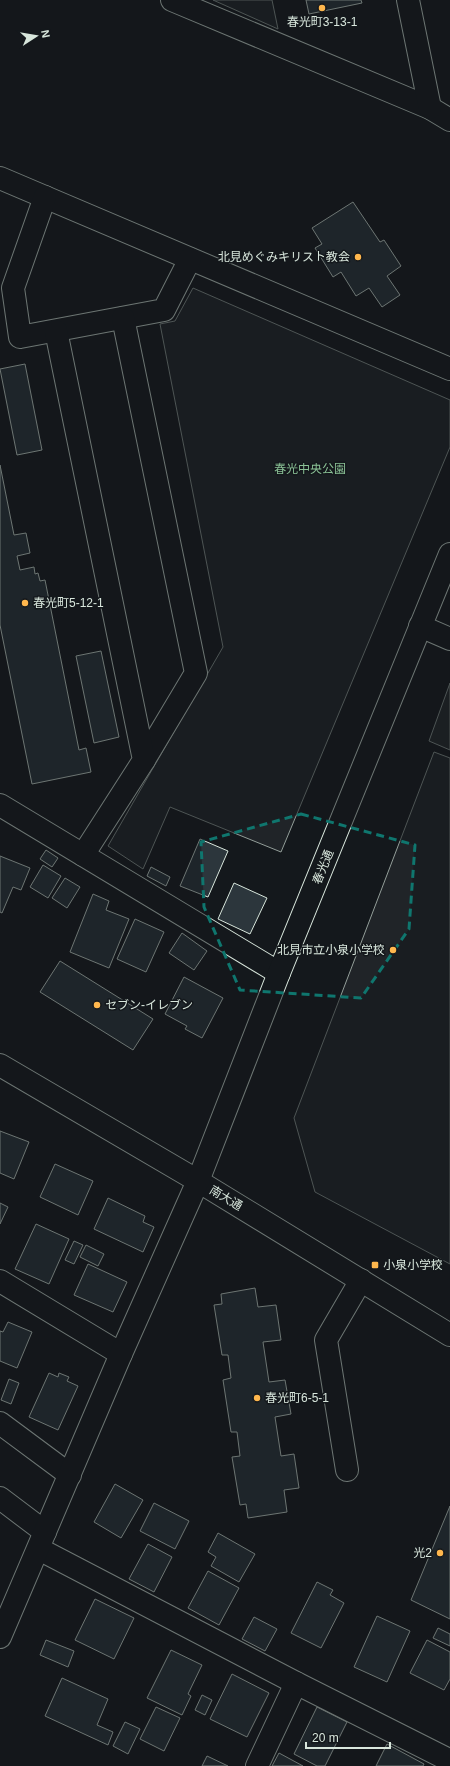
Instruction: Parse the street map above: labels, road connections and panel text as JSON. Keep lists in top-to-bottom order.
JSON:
{
  "streets": {
    "street": ["春光通", "南大通"]
  },
  "crossings": [
    ["春光通", "南大通"]
  ],
  "parks": ["春光中央公園"],
  "places": {
    "other": [
      "春光町3-13-1",
      "北見めぐみキリスト教会",
      "春光町5-12-1",
      "北見市立小泉小学校",
      "セブン-イレブン",
      "春光町6-5-1",
      "光2"
    ],
    "transit": ["小泉小学校"]
  },
  "scale_bar": "20 m",
  "north": "right"
}
